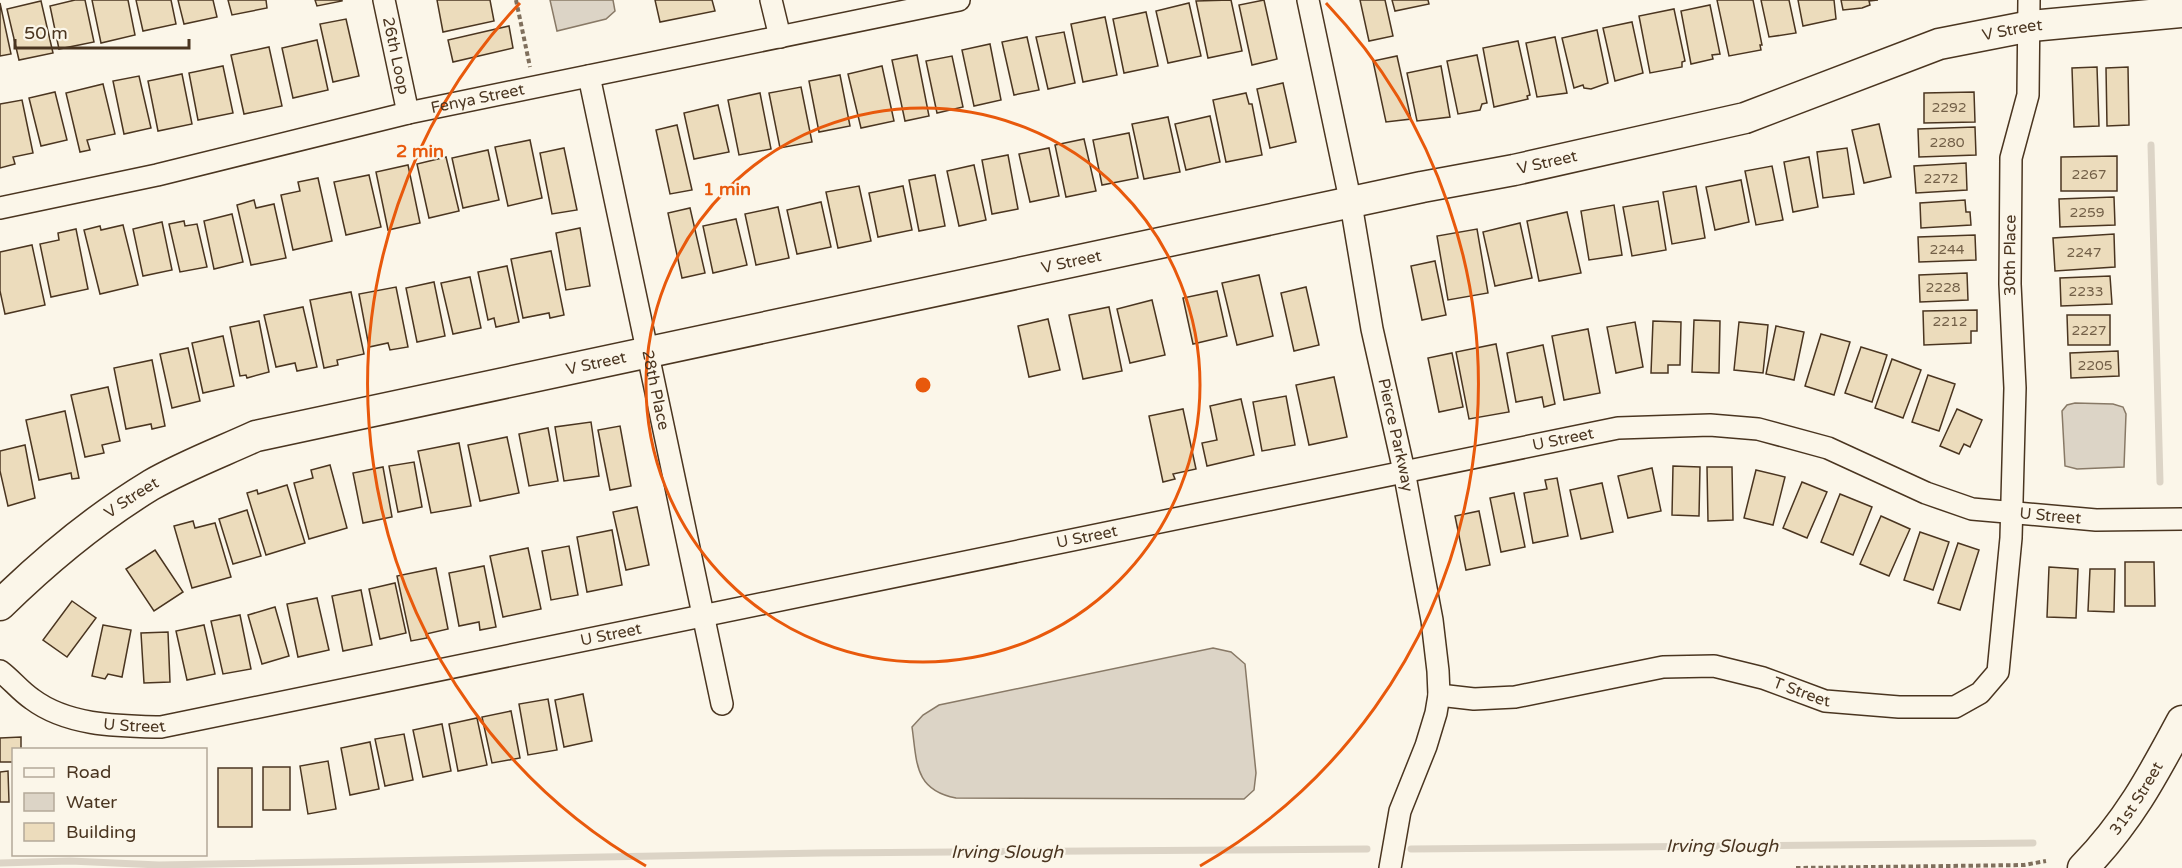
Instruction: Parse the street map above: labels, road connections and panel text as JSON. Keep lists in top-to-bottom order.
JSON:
{
  "streets": {
    "street": [
      "V Street",
      "26th Loop",
      "Fenya Street",
      "30th Place",
      "28th Place",
      "Pierce Parkway",
      "U Street",
      "T Street",
      "31st Street"
    ]
  },
  "crossings": [
    ["V Street", "30th Place"],
    ["V Street", "28th Place"],
    ["V Street", "Pierce Parkway"],
    ["26th Loop", "Fenya Street"],
    ["Fenya Street", "28th Place"],
    ["30th Place", "U Street"],
    ["30th Place", "T Street"],
    ["28th Place", "U Street"],
    ["Pierce Parkway", "U Street"],
    ["Pierce Parkway", "T Street"],
    ["U Street", "T Street"]
  ],
  "water": ["Irving Slough"],
  "house_numbers": [
    "2292",
    "2280",
    "2267",
    "2272",
    "2259",
    "2244",
    "2247",
    "2228",
    "2233",
    "2212",
    "2227",
    "2205"
  ],
  "legend": ["Road", "Water", "Building"],
  "scale_bar": "50 m",
  "rings": ["2 min", "1 min"]
}
